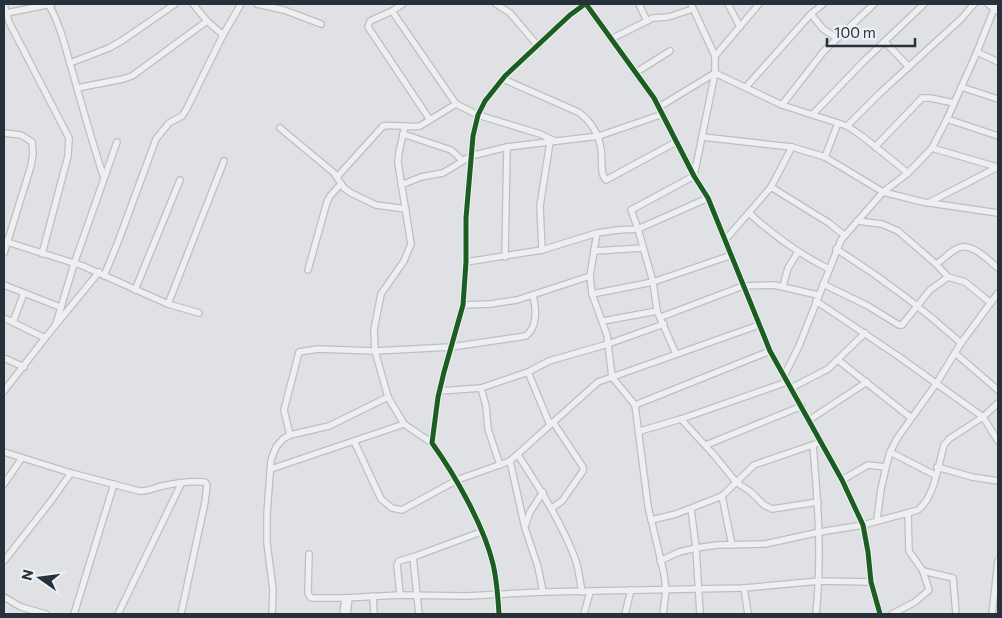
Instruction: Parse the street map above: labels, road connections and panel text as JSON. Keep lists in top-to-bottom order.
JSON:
{
  "scale_bar": "100 m",
  "north": "left"
}
